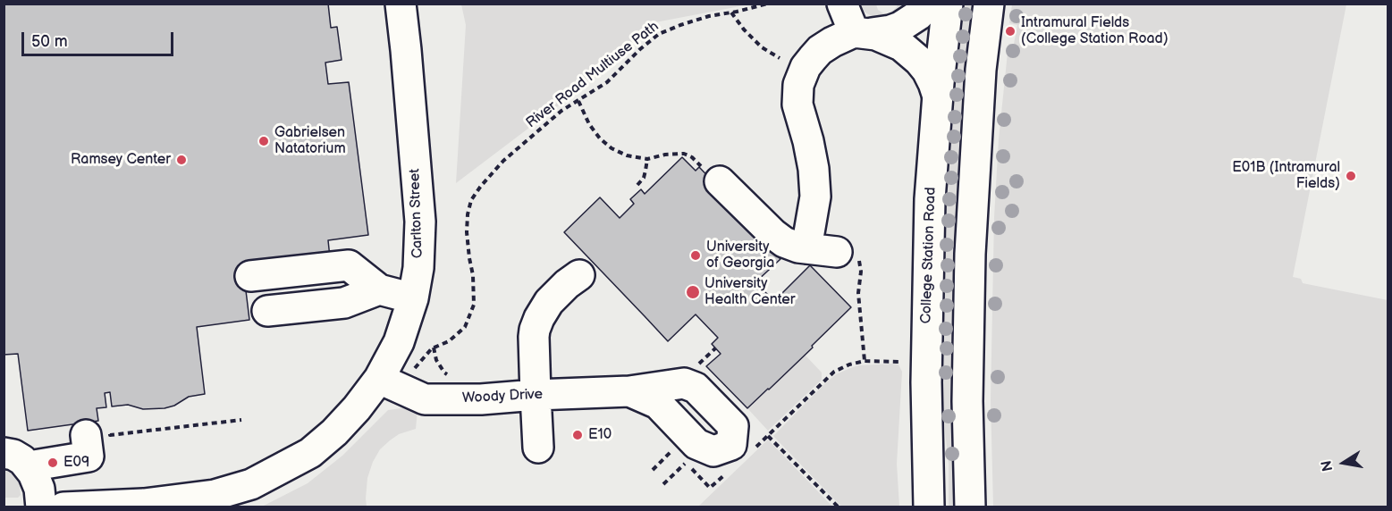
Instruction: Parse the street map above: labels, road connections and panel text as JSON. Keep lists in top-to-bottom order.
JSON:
{
  "streets": {
    "main road": ["Carlton Street", "College Station Road", "Woody Drive"],
    "path": ["River Road Multiuse Path"]
  },
  "crossings": [
    ["Carlton Street", "Woody Drive"]
  ],
  "places": [
    "Intramural Fields (College Station Road)",
    "Gabrielsen Natatorium",
    "Ramsey Center",
    "E01B (Intramural Fields)",
    "University of Georgia",
    "University Health Center",
    "E10",
    "E09"
  ],
  "scale_bar": "50 m",
  "north": "left"
}
